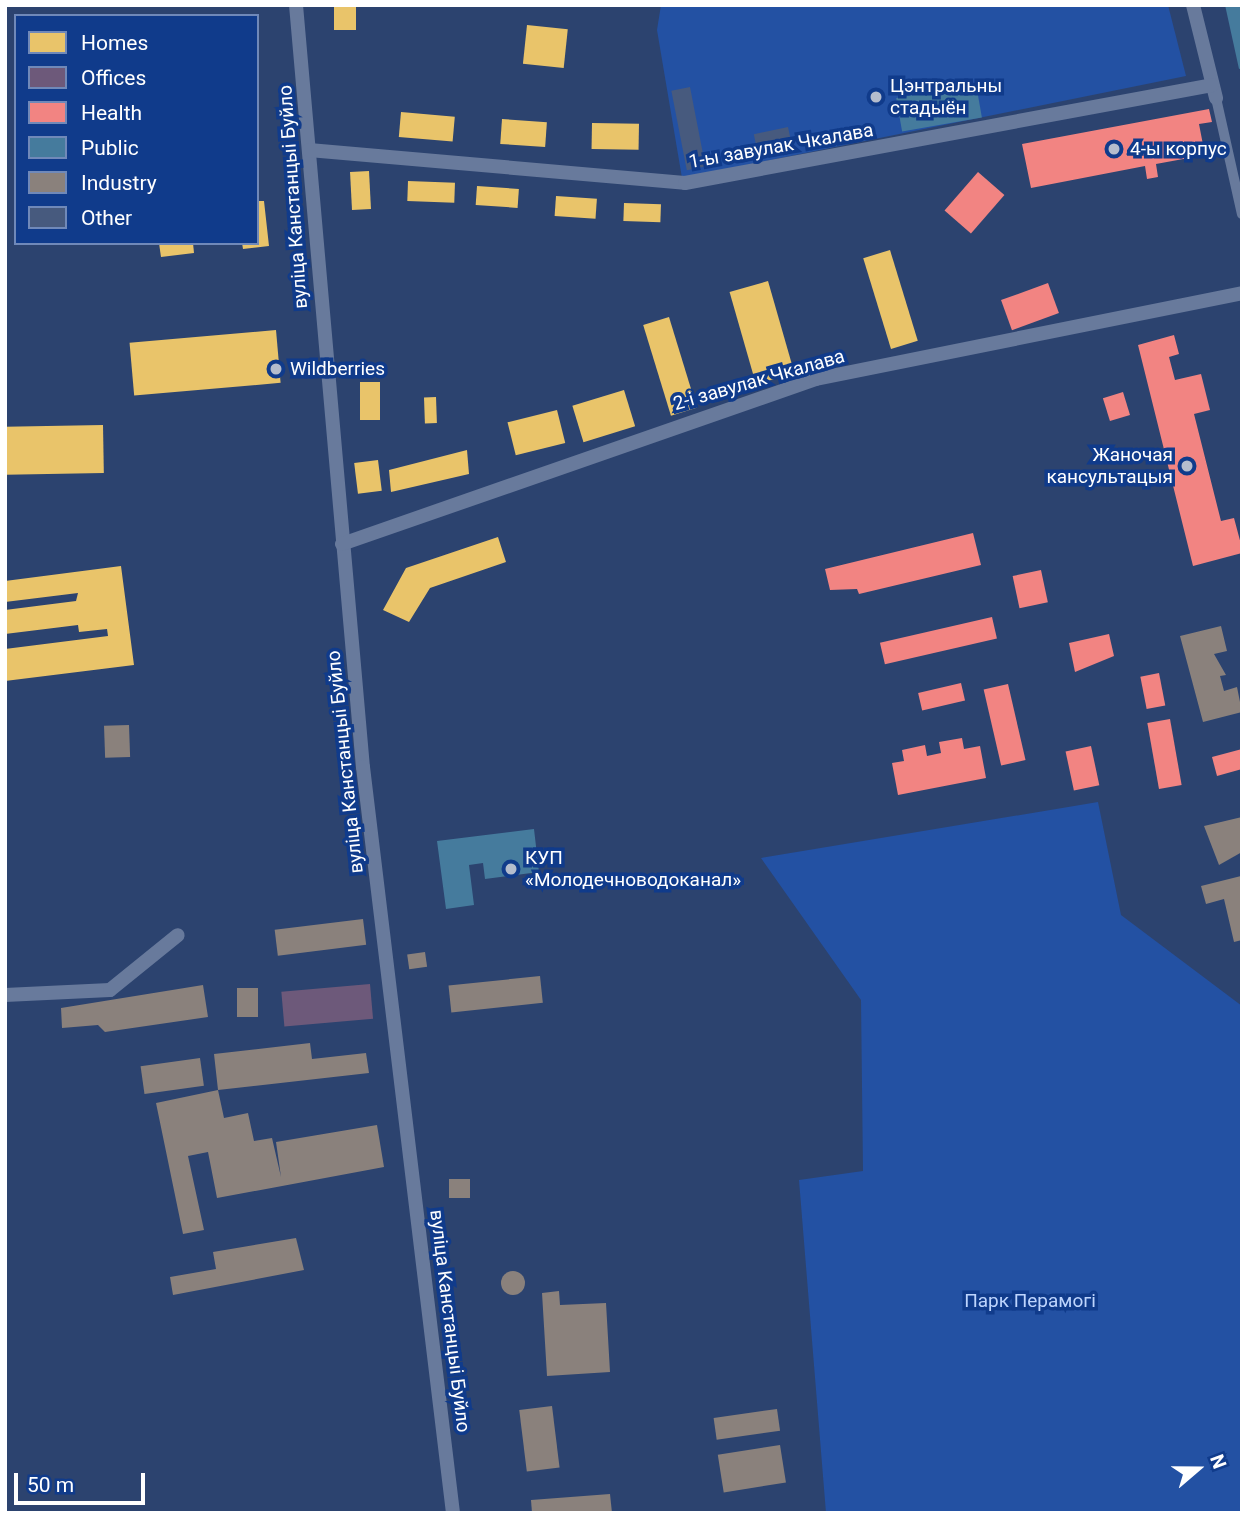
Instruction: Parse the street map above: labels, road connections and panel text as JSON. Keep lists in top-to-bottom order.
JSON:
{
  "streets": {
    "street": ["1-ы завулак Чкалава", "вуліца Канстанцыі Буйло", "2-і завулак Чкалава"]
  },
  "crossings": [
    ["1-ы завулак Чкалава", "вуліца Канстанцыі Буйло"],
    ["вуліца Канстанцыі Буйло", "2-і завулак Чкалава"]
  ],
  "parks": ["Парк Перамогі"],
  "places": [
    "Цэнтральны стадыён",
    "4-ы корпус",
    "Wildberries",
    "Жаночая кансультацыя",
    "КУП «Молодечноводоканал»"
  ],
  "legend": [
    "Homes",
    "Offices",
    "Health",
    "Public",
    "Industry",
    "Other"
  ],
  "scale_bar": "50 m",
  "north": "right"
}
